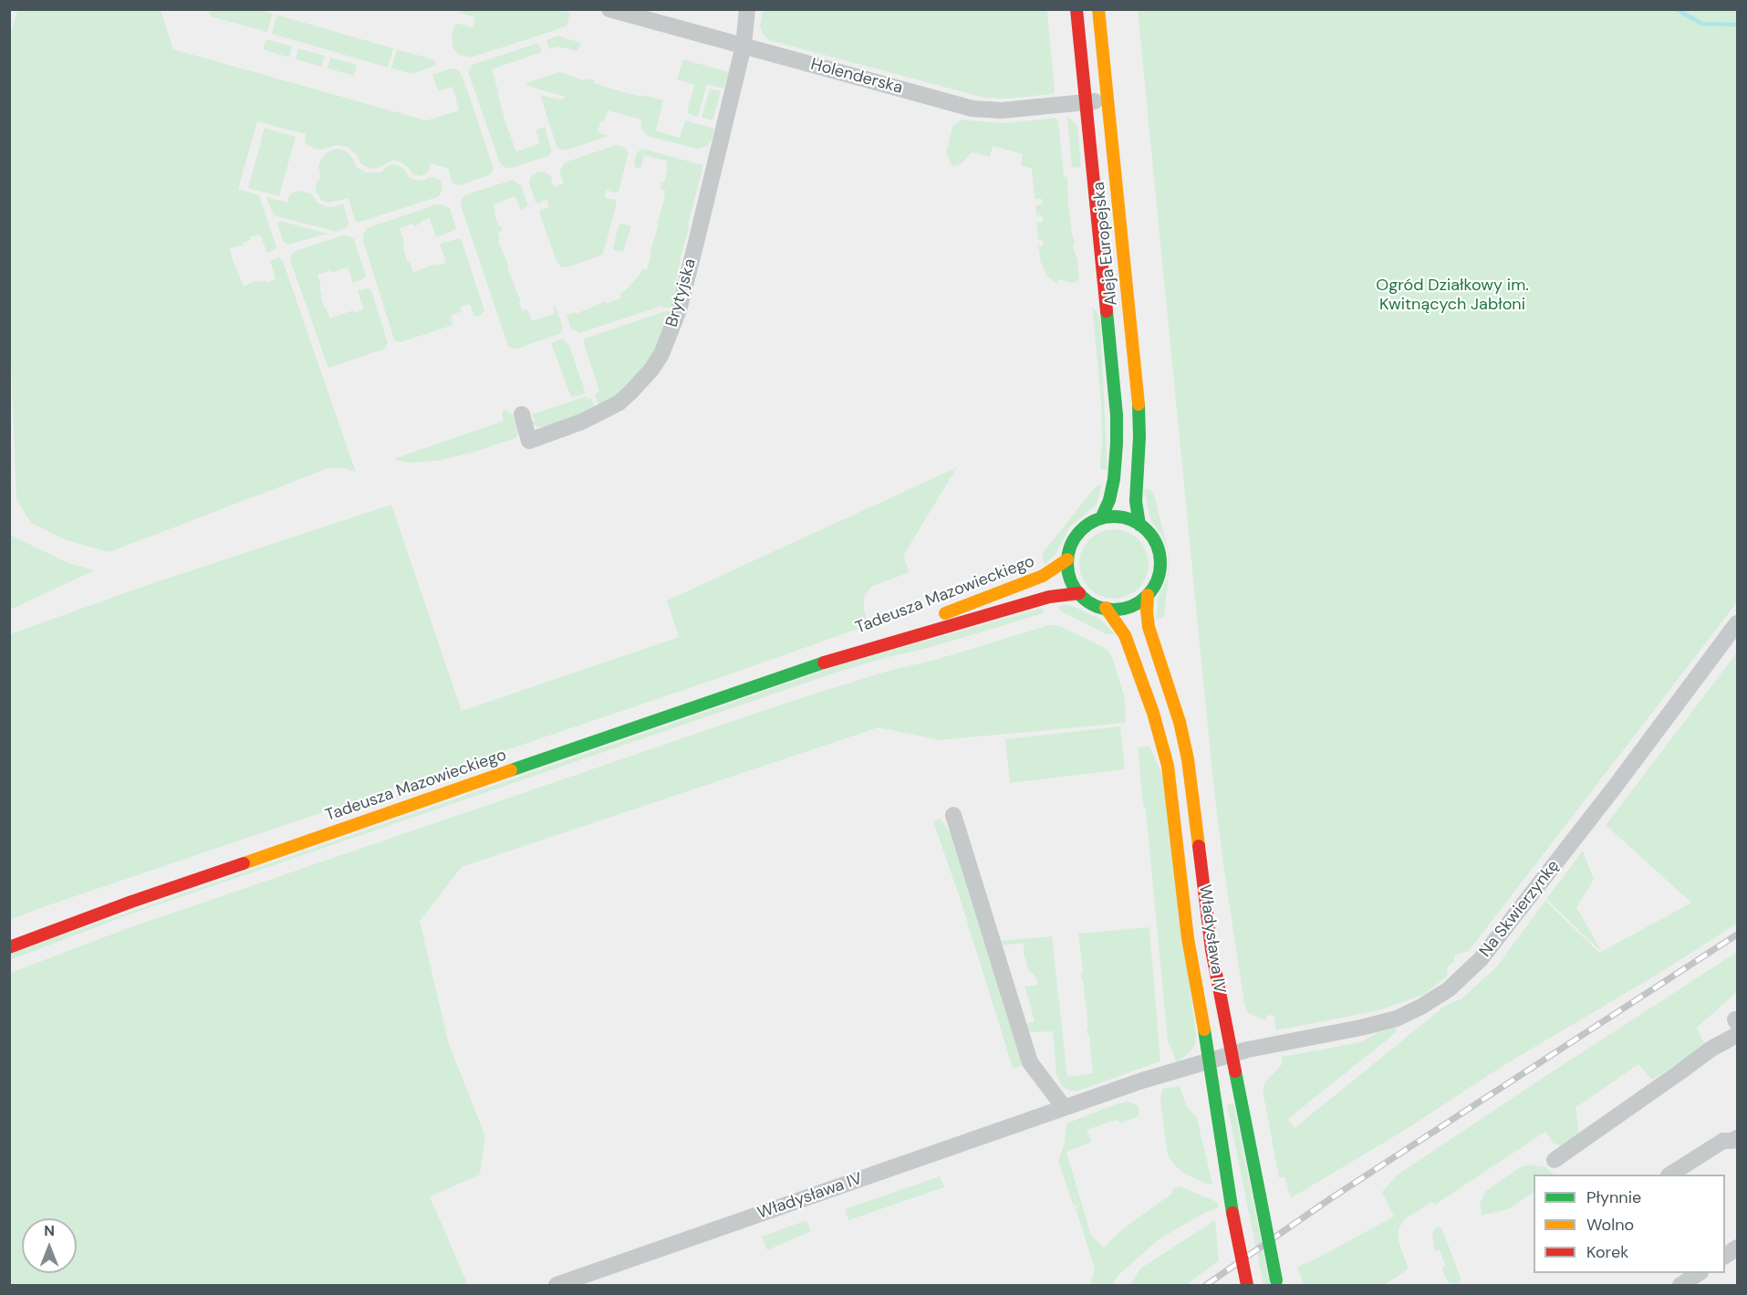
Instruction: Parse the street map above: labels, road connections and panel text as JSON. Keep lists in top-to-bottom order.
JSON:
{
  "streets": {
    "main road": ["Aleja Europejska", "Tadeusza Mazowieckiego", "Władysława IV"],
    "street": ["Holenderska", "Brytyjska", "Na Skwierzynkę"]
  },
  "crossings": [
    ["Holenderska", "Aleja Europejska"],
    ["Holenderska", "Brytyjska"],
    ["Aleja Europejska", "Tadeusza Mazowieckiego"],
    ["Aleja Europejska", "Władysława IV"],
    ["Tadeusza Mazowieckiego", "Władysława IV"],
    ["Na Skwierzynkę", "Władysława IV"]
  ],
  "parks": ["Ogród Działkowy im. Kwitnących Jabłoni"],
  "legend": ["Płynnie", "Wolno", "Korek"],
  "north": "top"
}
